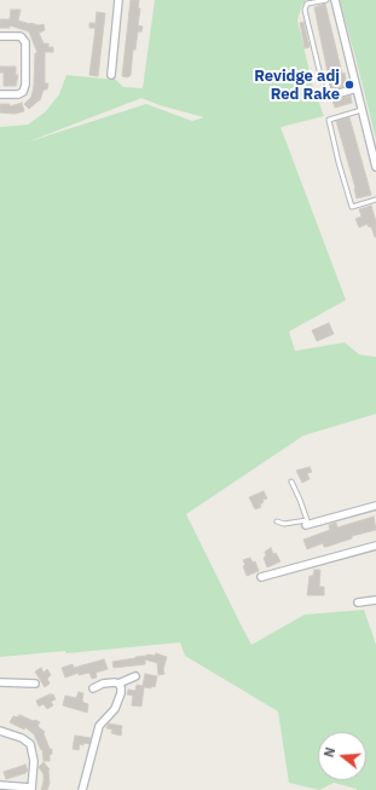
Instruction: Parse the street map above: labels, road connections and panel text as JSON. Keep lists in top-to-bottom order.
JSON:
{
  "places": ["Revidge adj Red Rake"],
  "north": "left"
}
